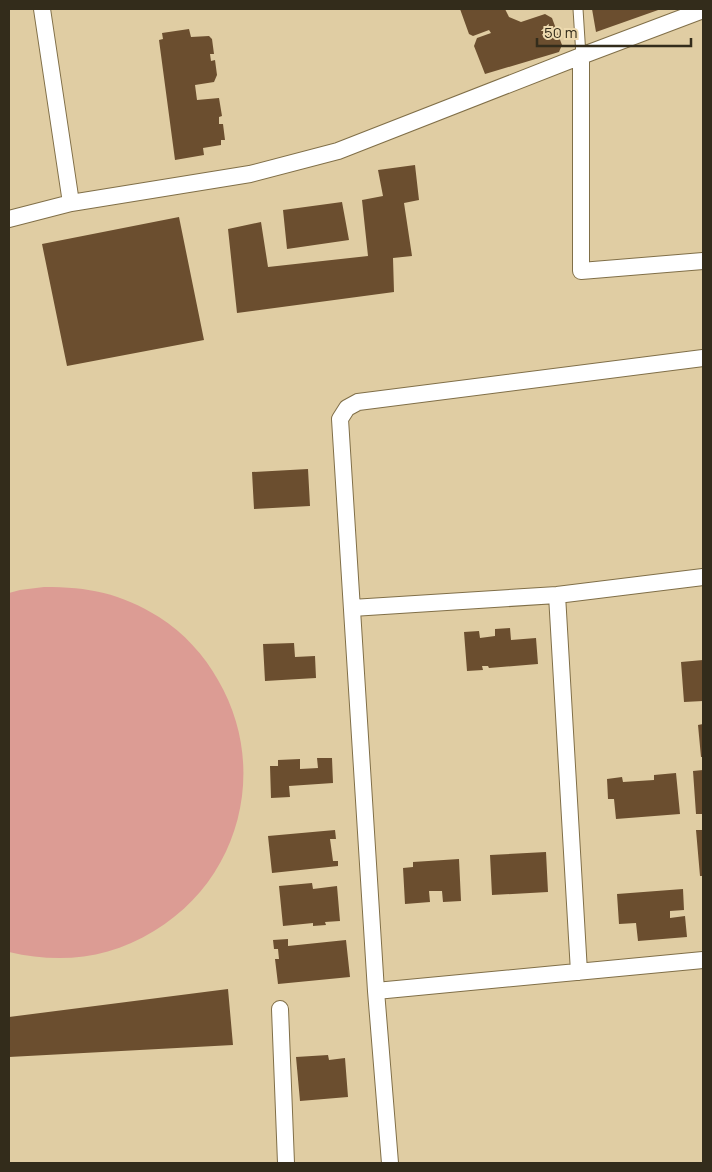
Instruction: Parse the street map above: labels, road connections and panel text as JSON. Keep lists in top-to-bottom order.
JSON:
{
  "scale_bar": "50 m"
}
